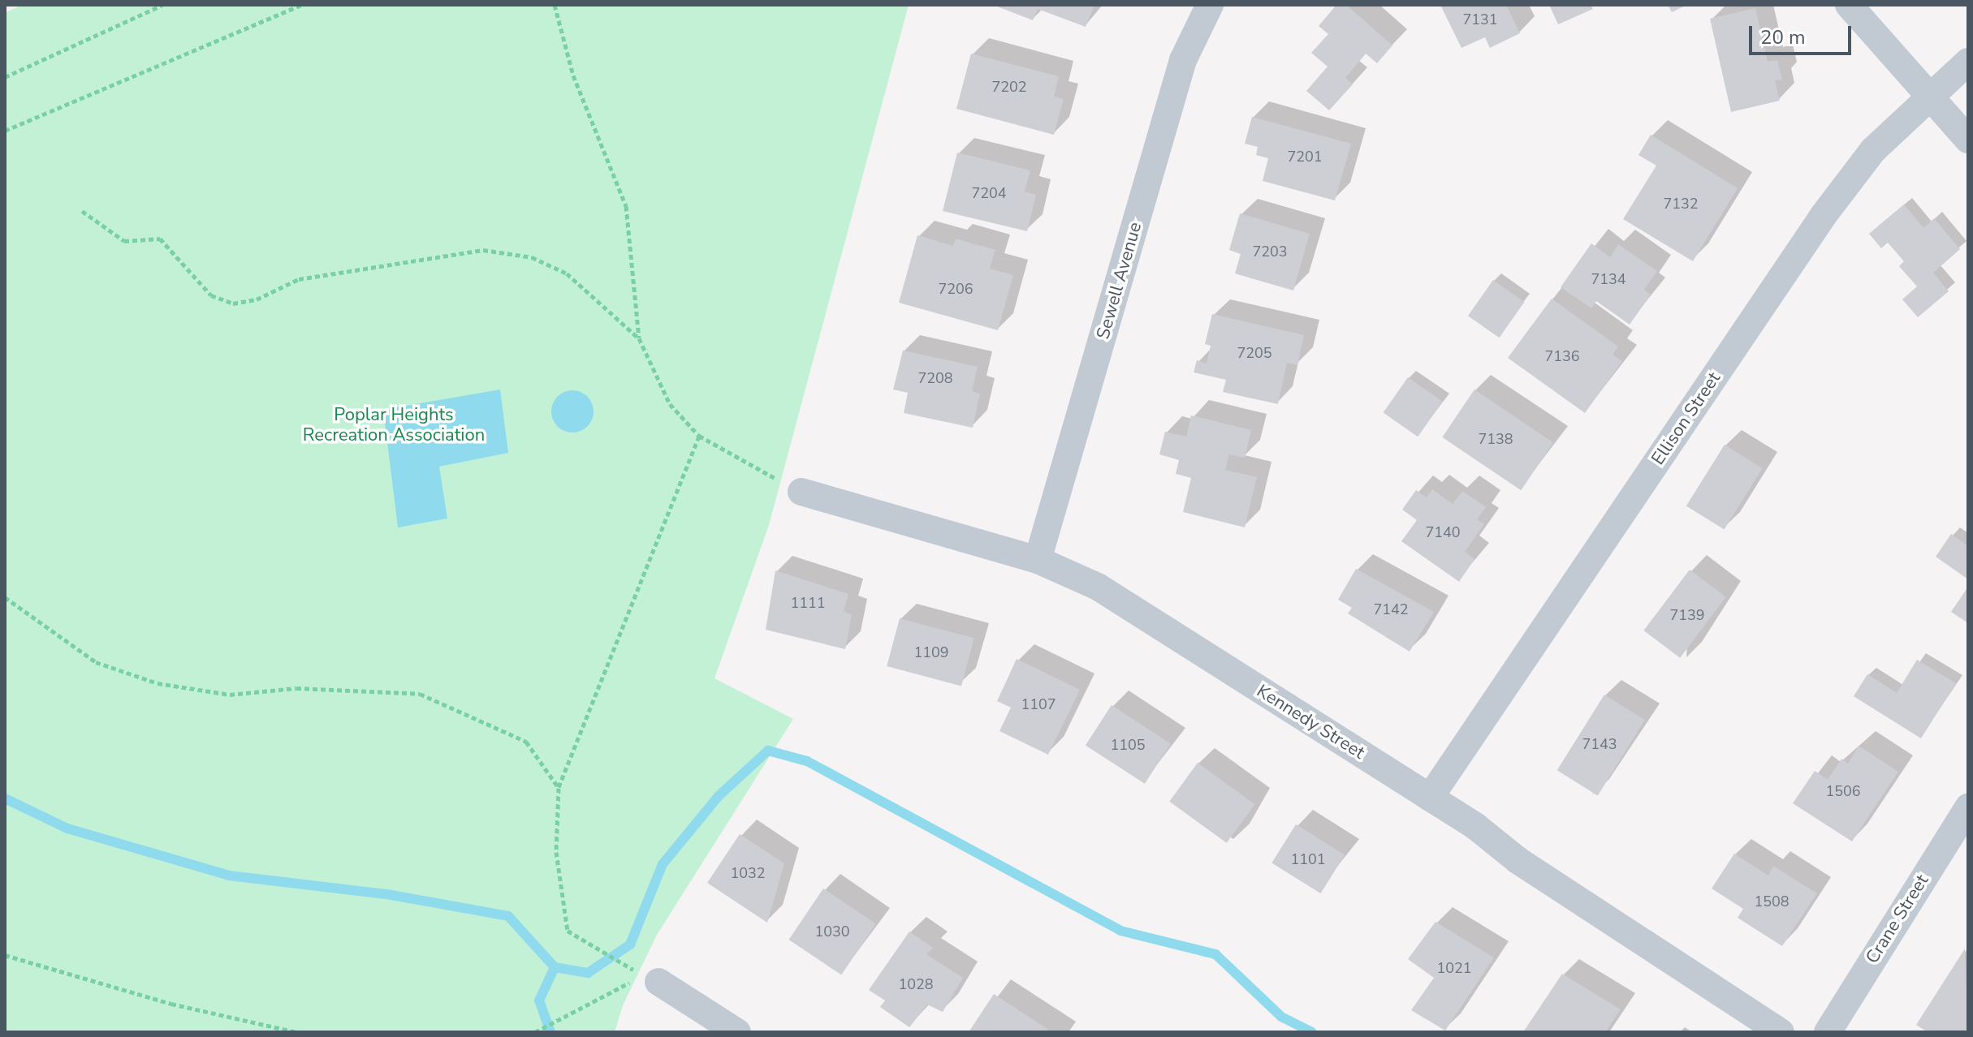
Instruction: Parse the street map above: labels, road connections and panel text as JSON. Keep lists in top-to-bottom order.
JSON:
{
  "streets": {
    "street": [
      "Sewell Avenue",
      "Ellison Street",
      "Kennedy Street",
      "Crane Street"
    ]
  },
  "crossings": [
    ["Sewell Avenue", "Kennedy Street"],
    ["Ellison Street", "Kennedy Street"]
  ],
  "parks": ["Poplar Heights Recreation Association"],
  "house_numbers": [
    "7131",
    "7202",
    "7201",
    "7204",
    "7132",
    "7203",
    "7134",
    "7206",
    "7205",
    "7136",
    "7208",
    "7138",
    "7140",
    "1111",
    "7142",
    "7139",
    "1109",
    "1107",
    "7143",
    "1105",
    "1506",
    "1101",
    "1032",
    "1508",
    "1030",
    "1021",
    "1028"
  ],
  "scale_bar": "20 m"
}
